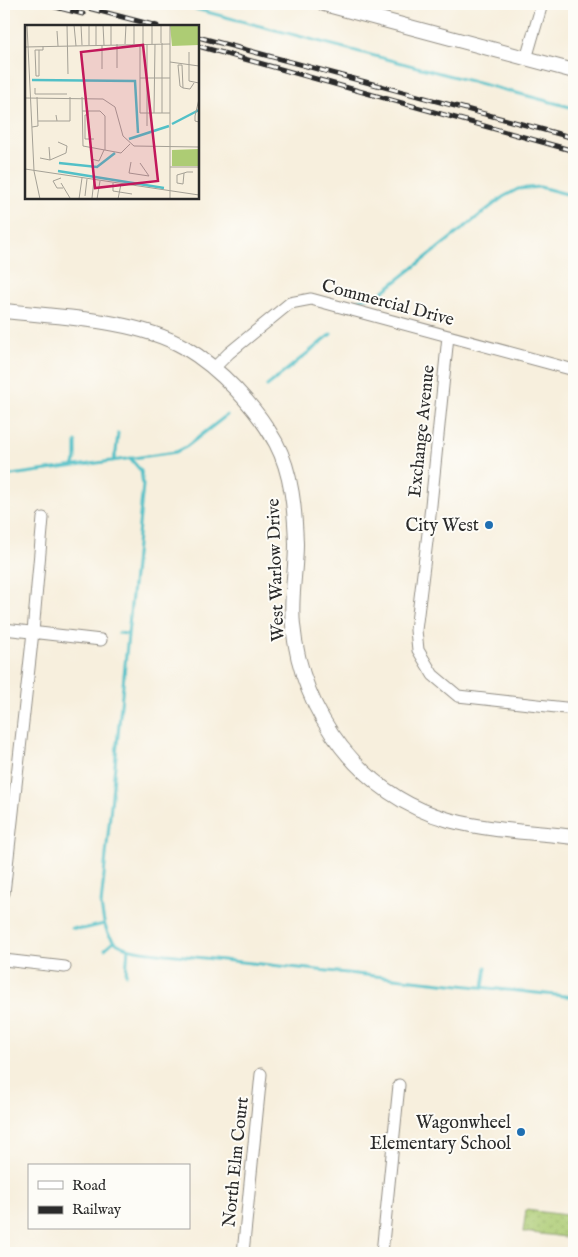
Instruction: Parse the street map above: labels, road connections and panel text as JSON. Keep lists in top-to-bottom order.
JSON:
{
  "streets": {
    "street": [
      "Commercial Drive",
      "Exchange Avenue",
      "West Warlow Drive",
      "North Elm Court"
    ]
  },
  "crossings": [
    ["Commercial Drive", "Exchange Avenue"],
    ["Commercial Drive", "West Warlow Drive"]
  ],
  "places": ["City West", "Wagonwheel Elementary School"],
  "legend": ["Road", "Railway"]
}
